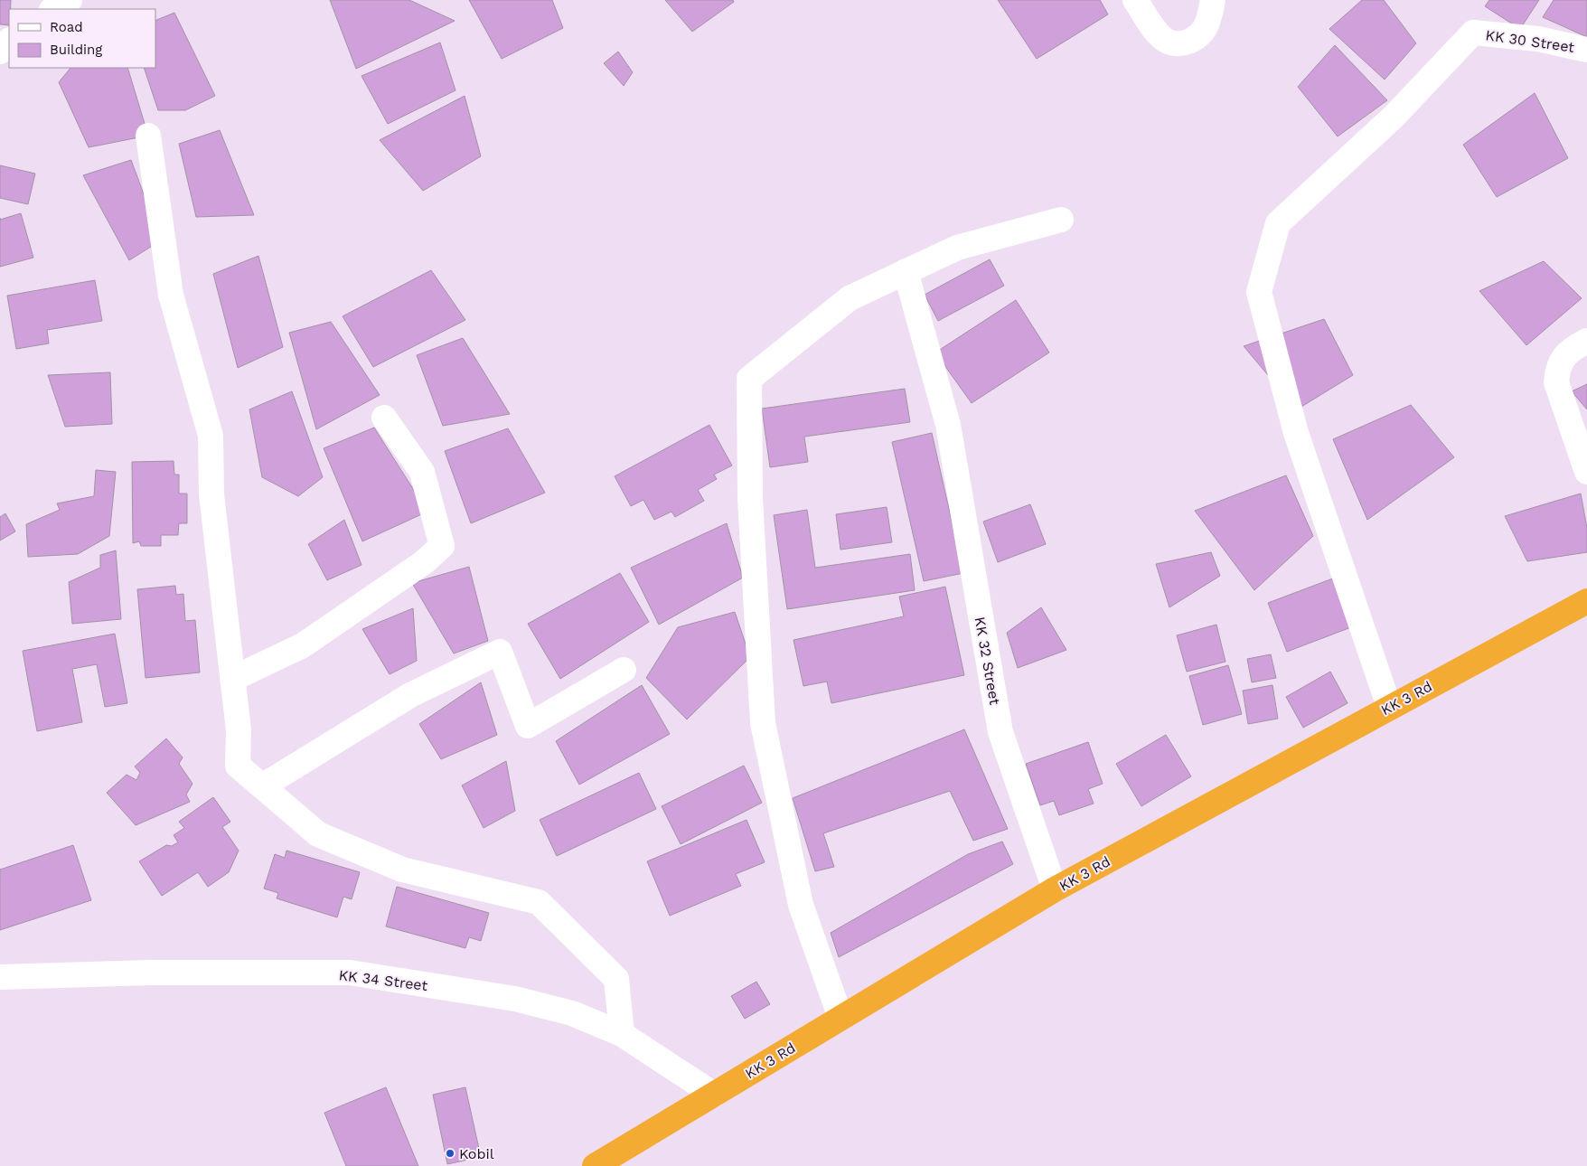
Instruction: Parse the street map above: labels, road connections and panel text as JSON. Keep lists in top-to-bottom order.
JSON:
{
  "streets": {
    "highway": ["KK 3 Rd"],
    "street": ["KK 30 Street", "KK 32 Street", "KK 34 Street"]
  },
  "crossings": [
    ["KK 30 Street", "KK 3 Rd"],
    ["KK 32 Street", "KK 3 Rd"],
    ["KK 3 Rd", "KK 34 Street"]
  ],
  "places": ["Kobil"],
  "legend": ["Road", "Building"]
}
